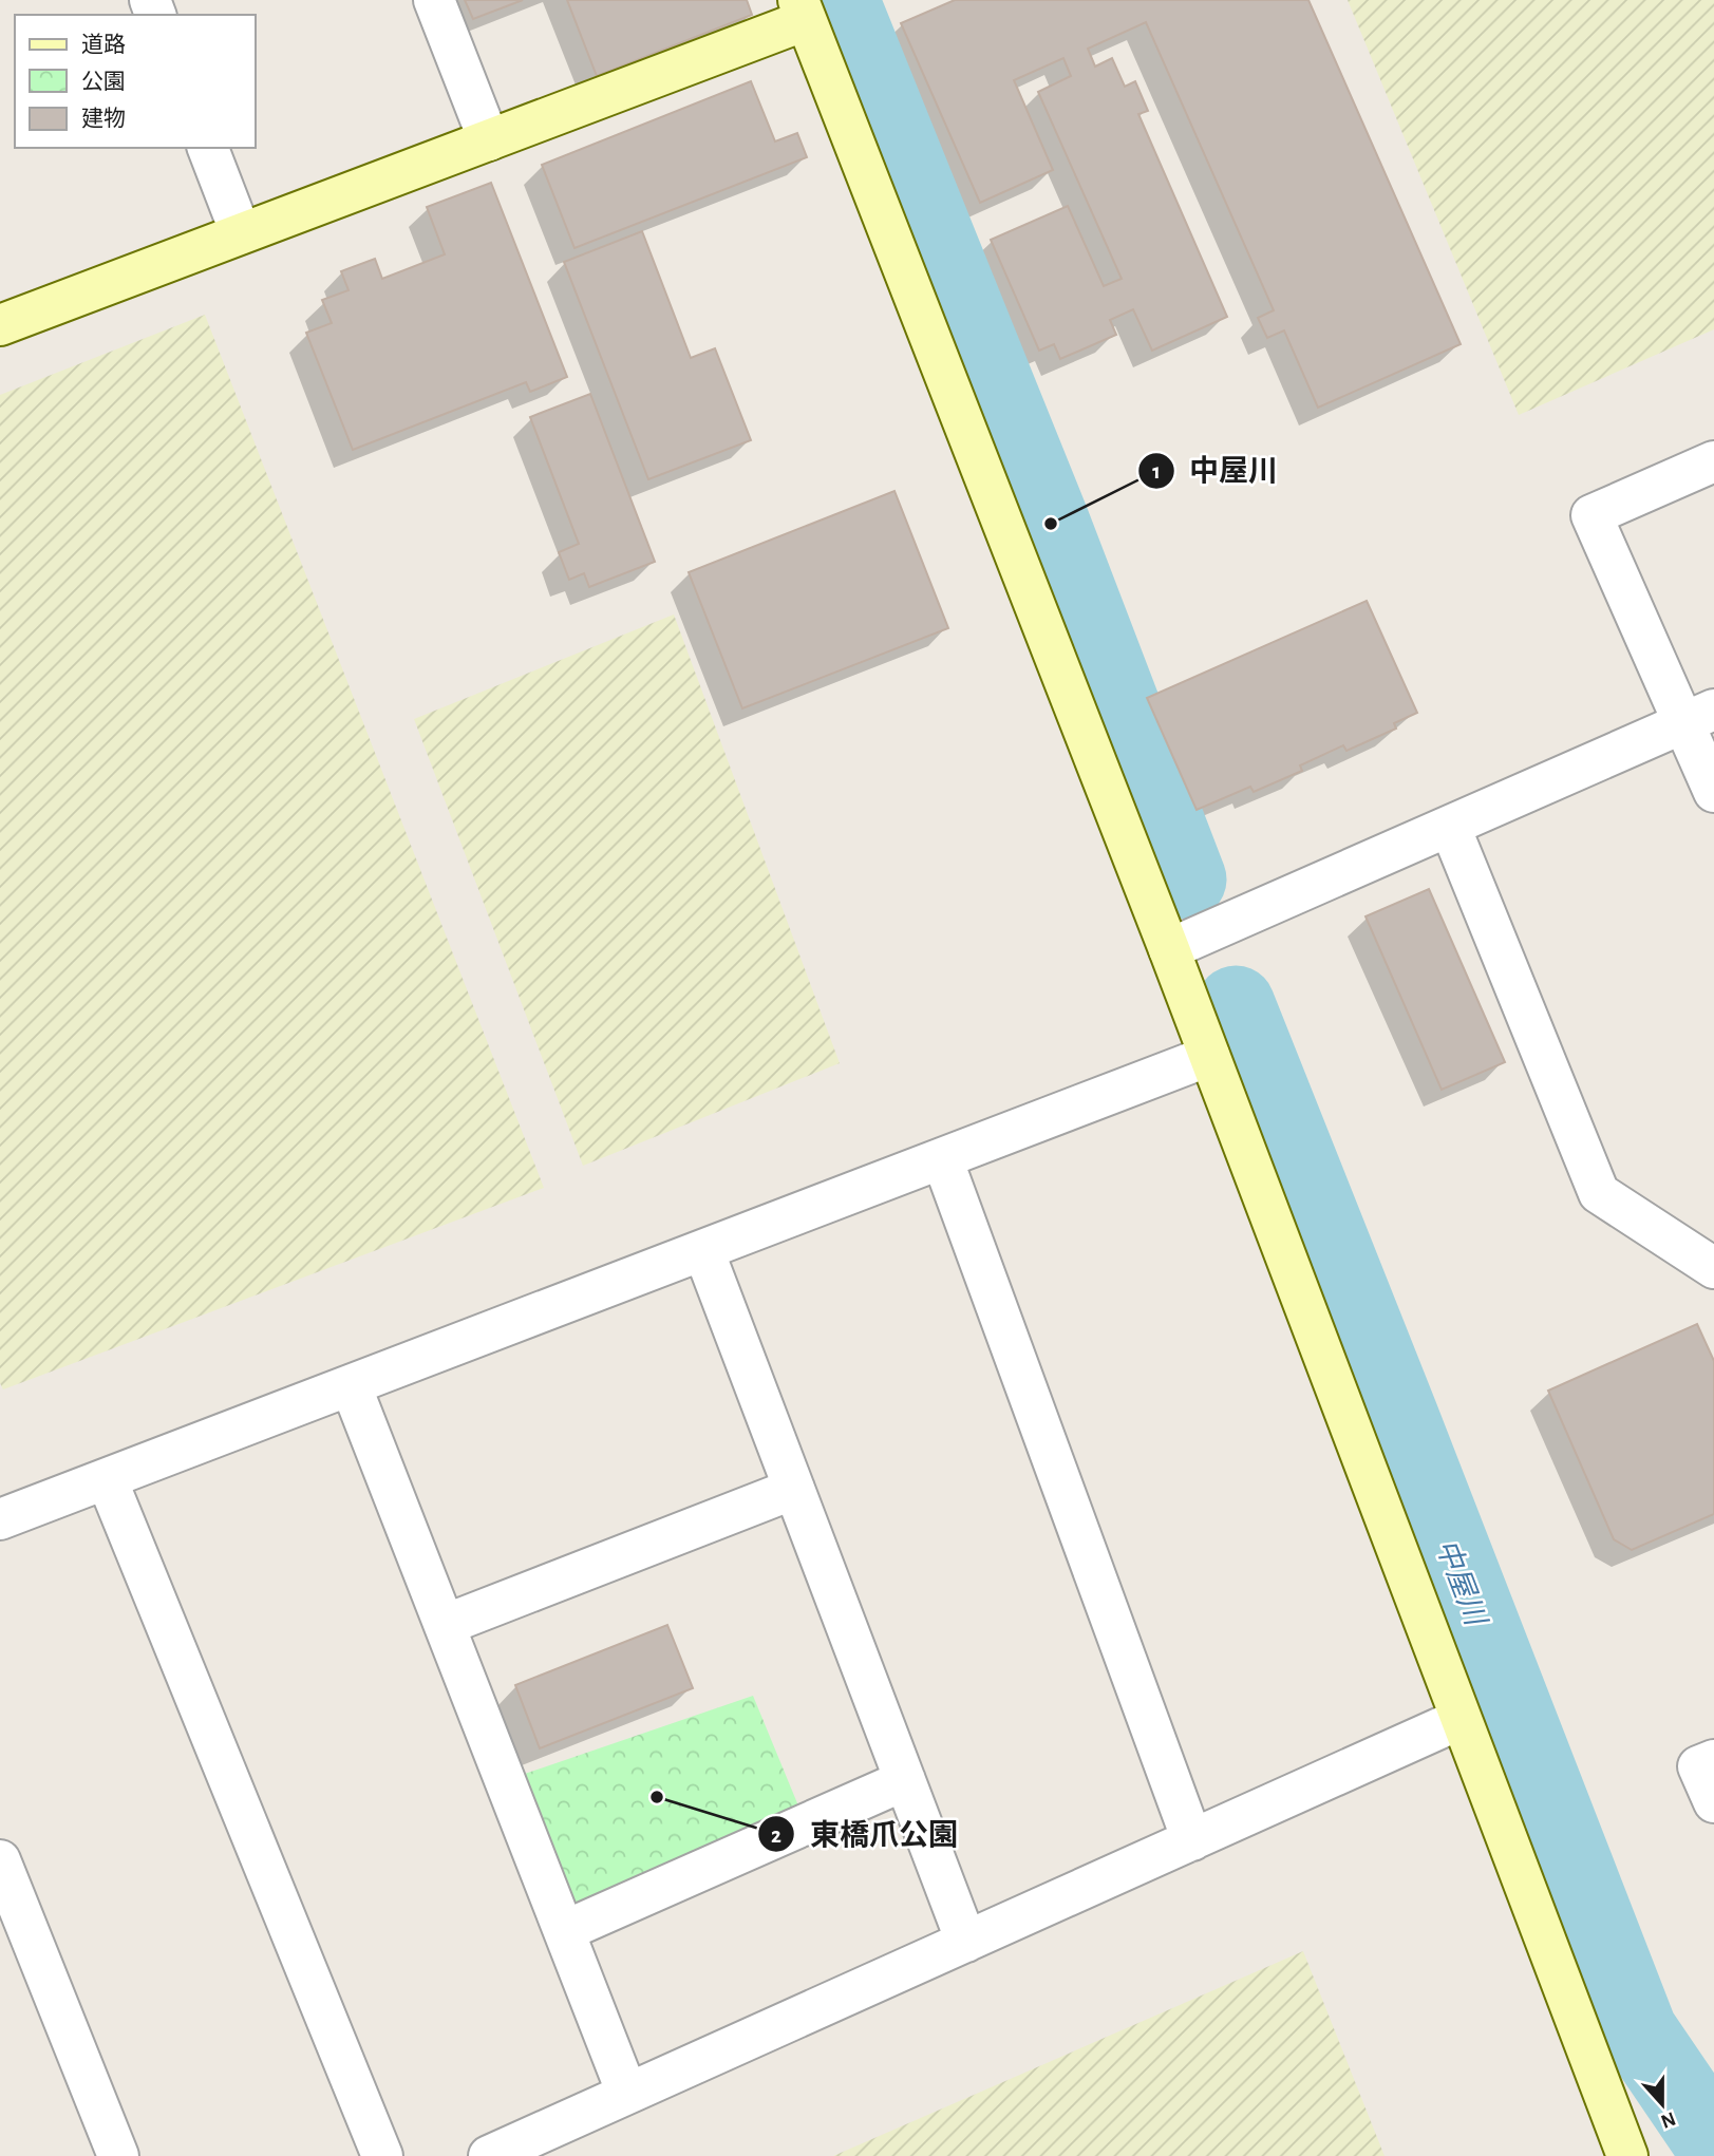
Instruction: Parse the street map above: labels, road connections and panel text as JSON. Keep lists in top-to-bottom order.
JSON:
{
  "water": ["中屋川"],
  "places": ["中屋川", "東橋爪公園"],
  "legend": ["道路", "公園", "建物"],
  "north": "bottom"
}
